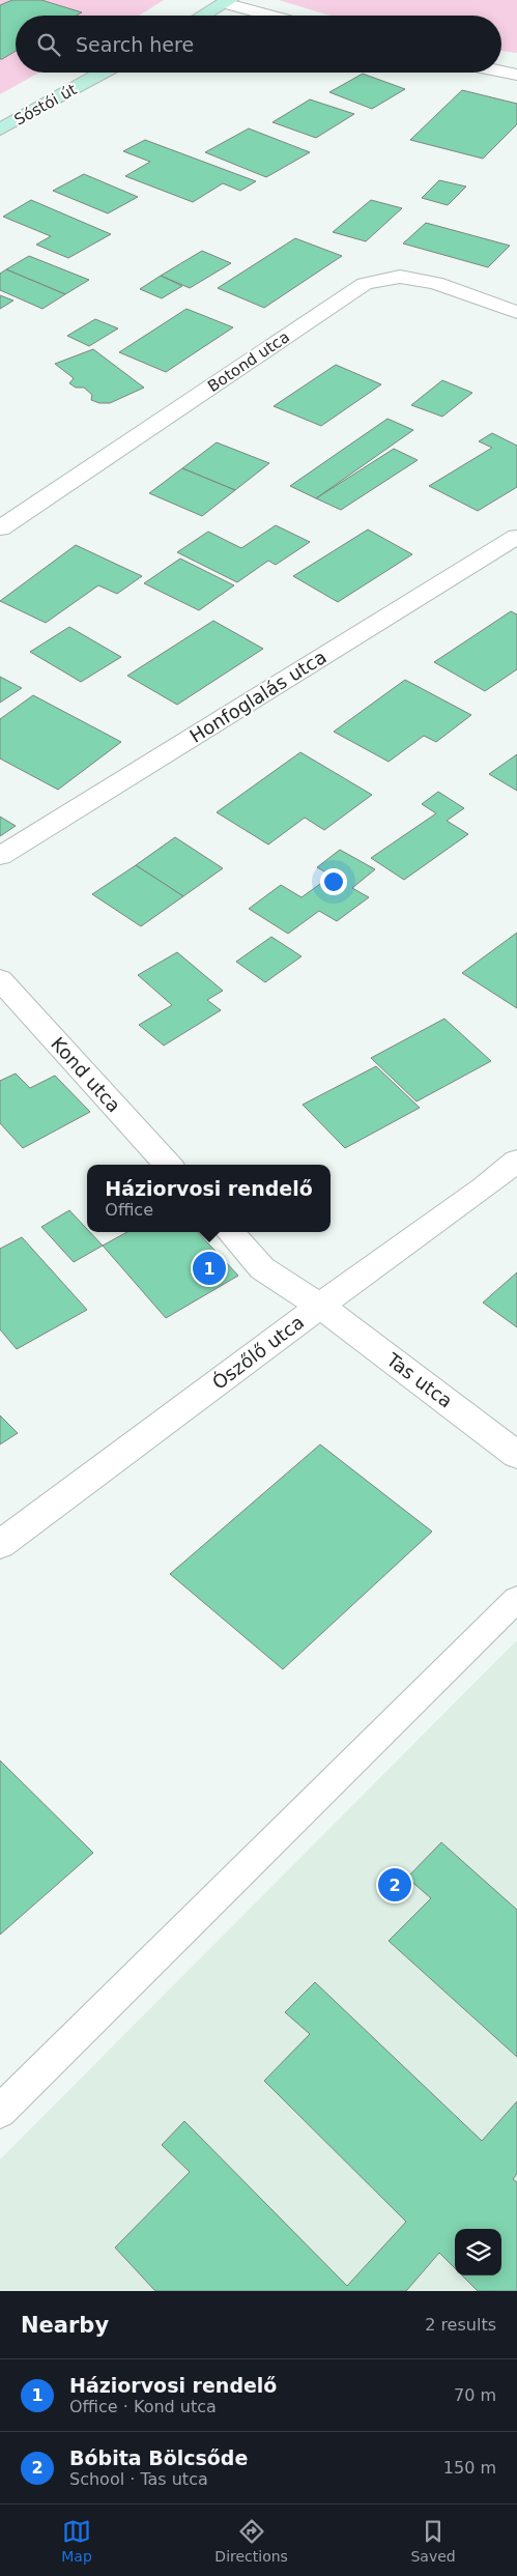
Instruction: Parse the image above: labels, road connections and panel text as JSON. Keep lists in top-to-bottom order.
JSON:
{
  "streets": {
    "main road": ["Sóstói út"],
    "street": [
      "Botond utca",
      "Honfoglalás utca",
      "Kond utca",
      "Ószőlő utca",
      "Tas utca"
    ]
  },
  "crossings": [
    ["Ószőlő utca", "Tas utca"]
  ],
  "page": {
    "search": "Search here",
    "popup": ["Háziorvosi rendelő", "Office"],
    "pins": ["1", "2"],
    "heading": ["Nearby", "2 results"],
    "list": [
      {
        "mark": "1",
        "name": "Háziorvosi rendelő",
        "note": "Office · Kond utca",
        "value": "70 m"
      },
      {
        "mark": "2",
        "name": "Bóbita Bölcsőde",
        "note": "School · Tas utca",
        "value": "150 m"
      }
    ],
    "nav": ["Map", "Directions", "Saved"]
  }
}
